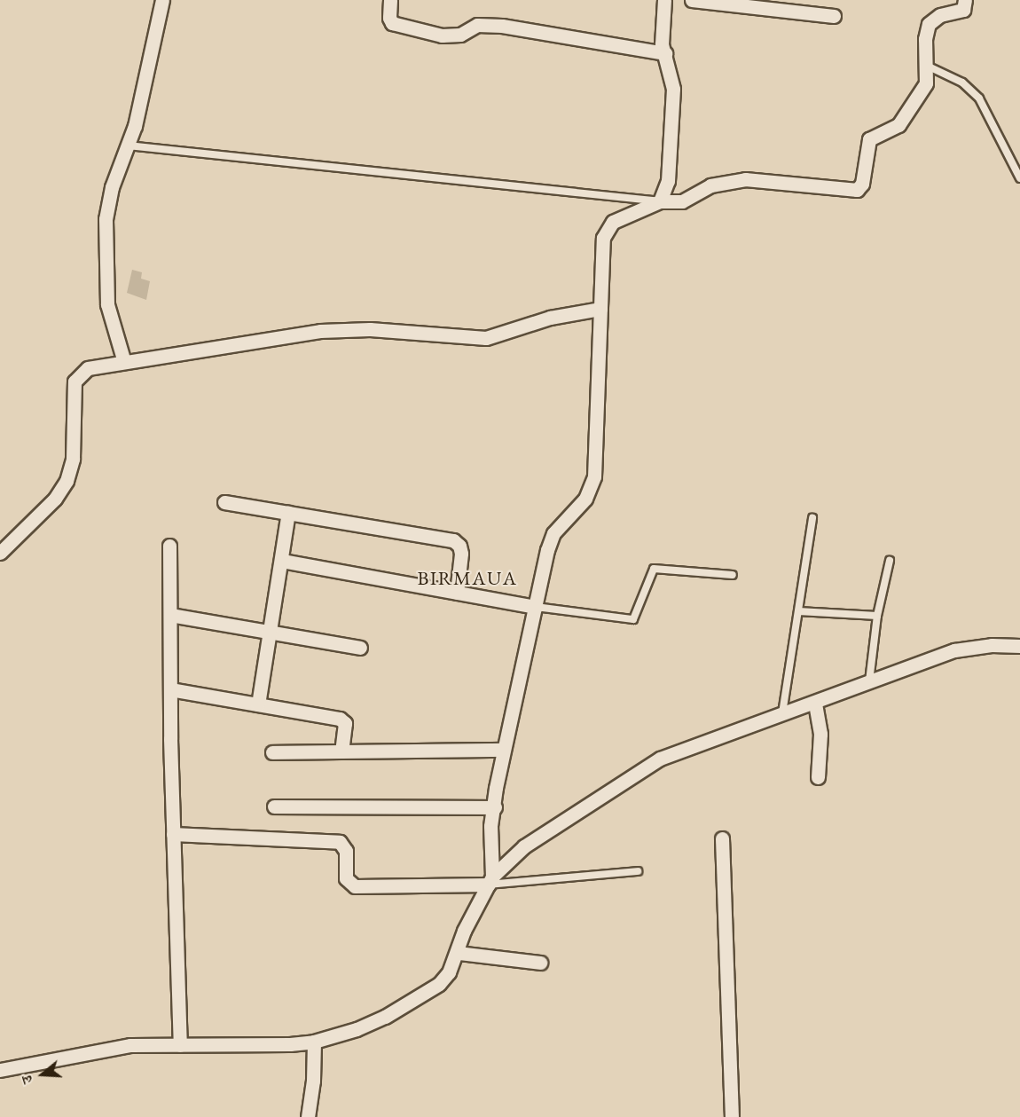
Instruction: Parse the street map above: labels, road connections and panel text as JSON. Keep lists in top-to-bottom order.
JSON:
{
  "districts": ["BIRMAUA"],
  "north": "left"
}
